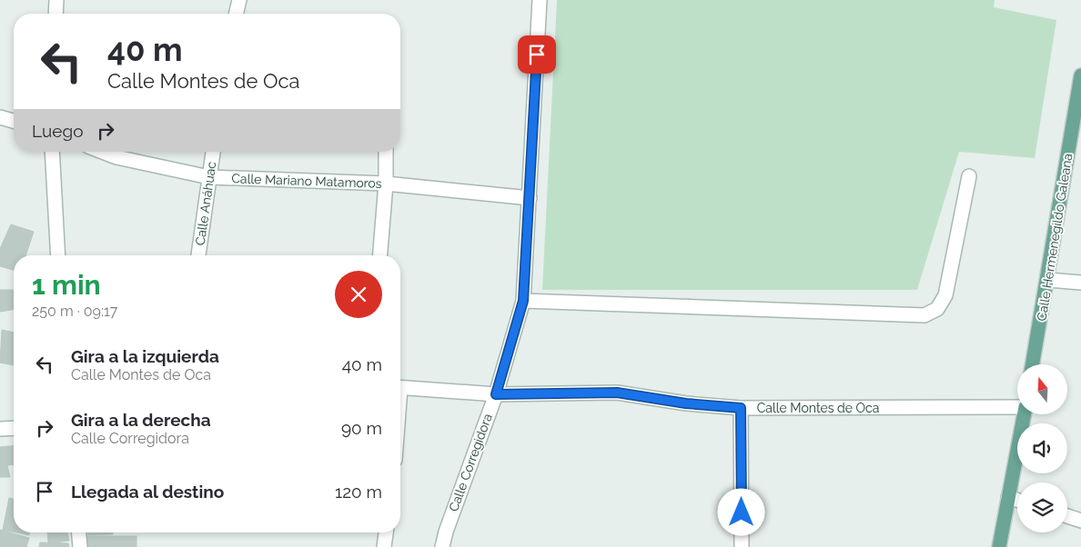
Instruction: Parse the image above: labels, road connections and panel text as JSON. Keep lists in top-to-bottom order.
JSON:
{
  "streets": {
    "main road": ["Calle Hermenegildo Galeana"],
    "street": [
      "Calle Mariano Matamoros",
      "Calle Anáhuac",
      "Calle Montes de Oca",
      "Calle Corregidora"
    ]
  },
  "crossings": [
    ["Calle Mariano Matamoros", "Calle Anáhuac"],
    ["Calle Mariano Matamoros", "Calle Corregidora"],
    ["Calle Montes de Oca", "Calle Corregidora"]
  ],
  "north": "top",
  "page": {
    "turn": ["40 m", "Calle Montes de Oca"],
    "then": "Luego",
    "heading": ["1 min", "250 m · 09:17"],
    "list": [
      {
        "name": "Gira a la izquierda",
        "note": "Calle Montes de Oca",
        "value": "40 m"
      },
      {
        "name": "Gira a la derecha",
        "note": "Calle Corregidora",
        "value": "90 m"
      },
      {
        "name": "Llegada al destino",
        "value": "120 m"
      }
    ]
  }
}
